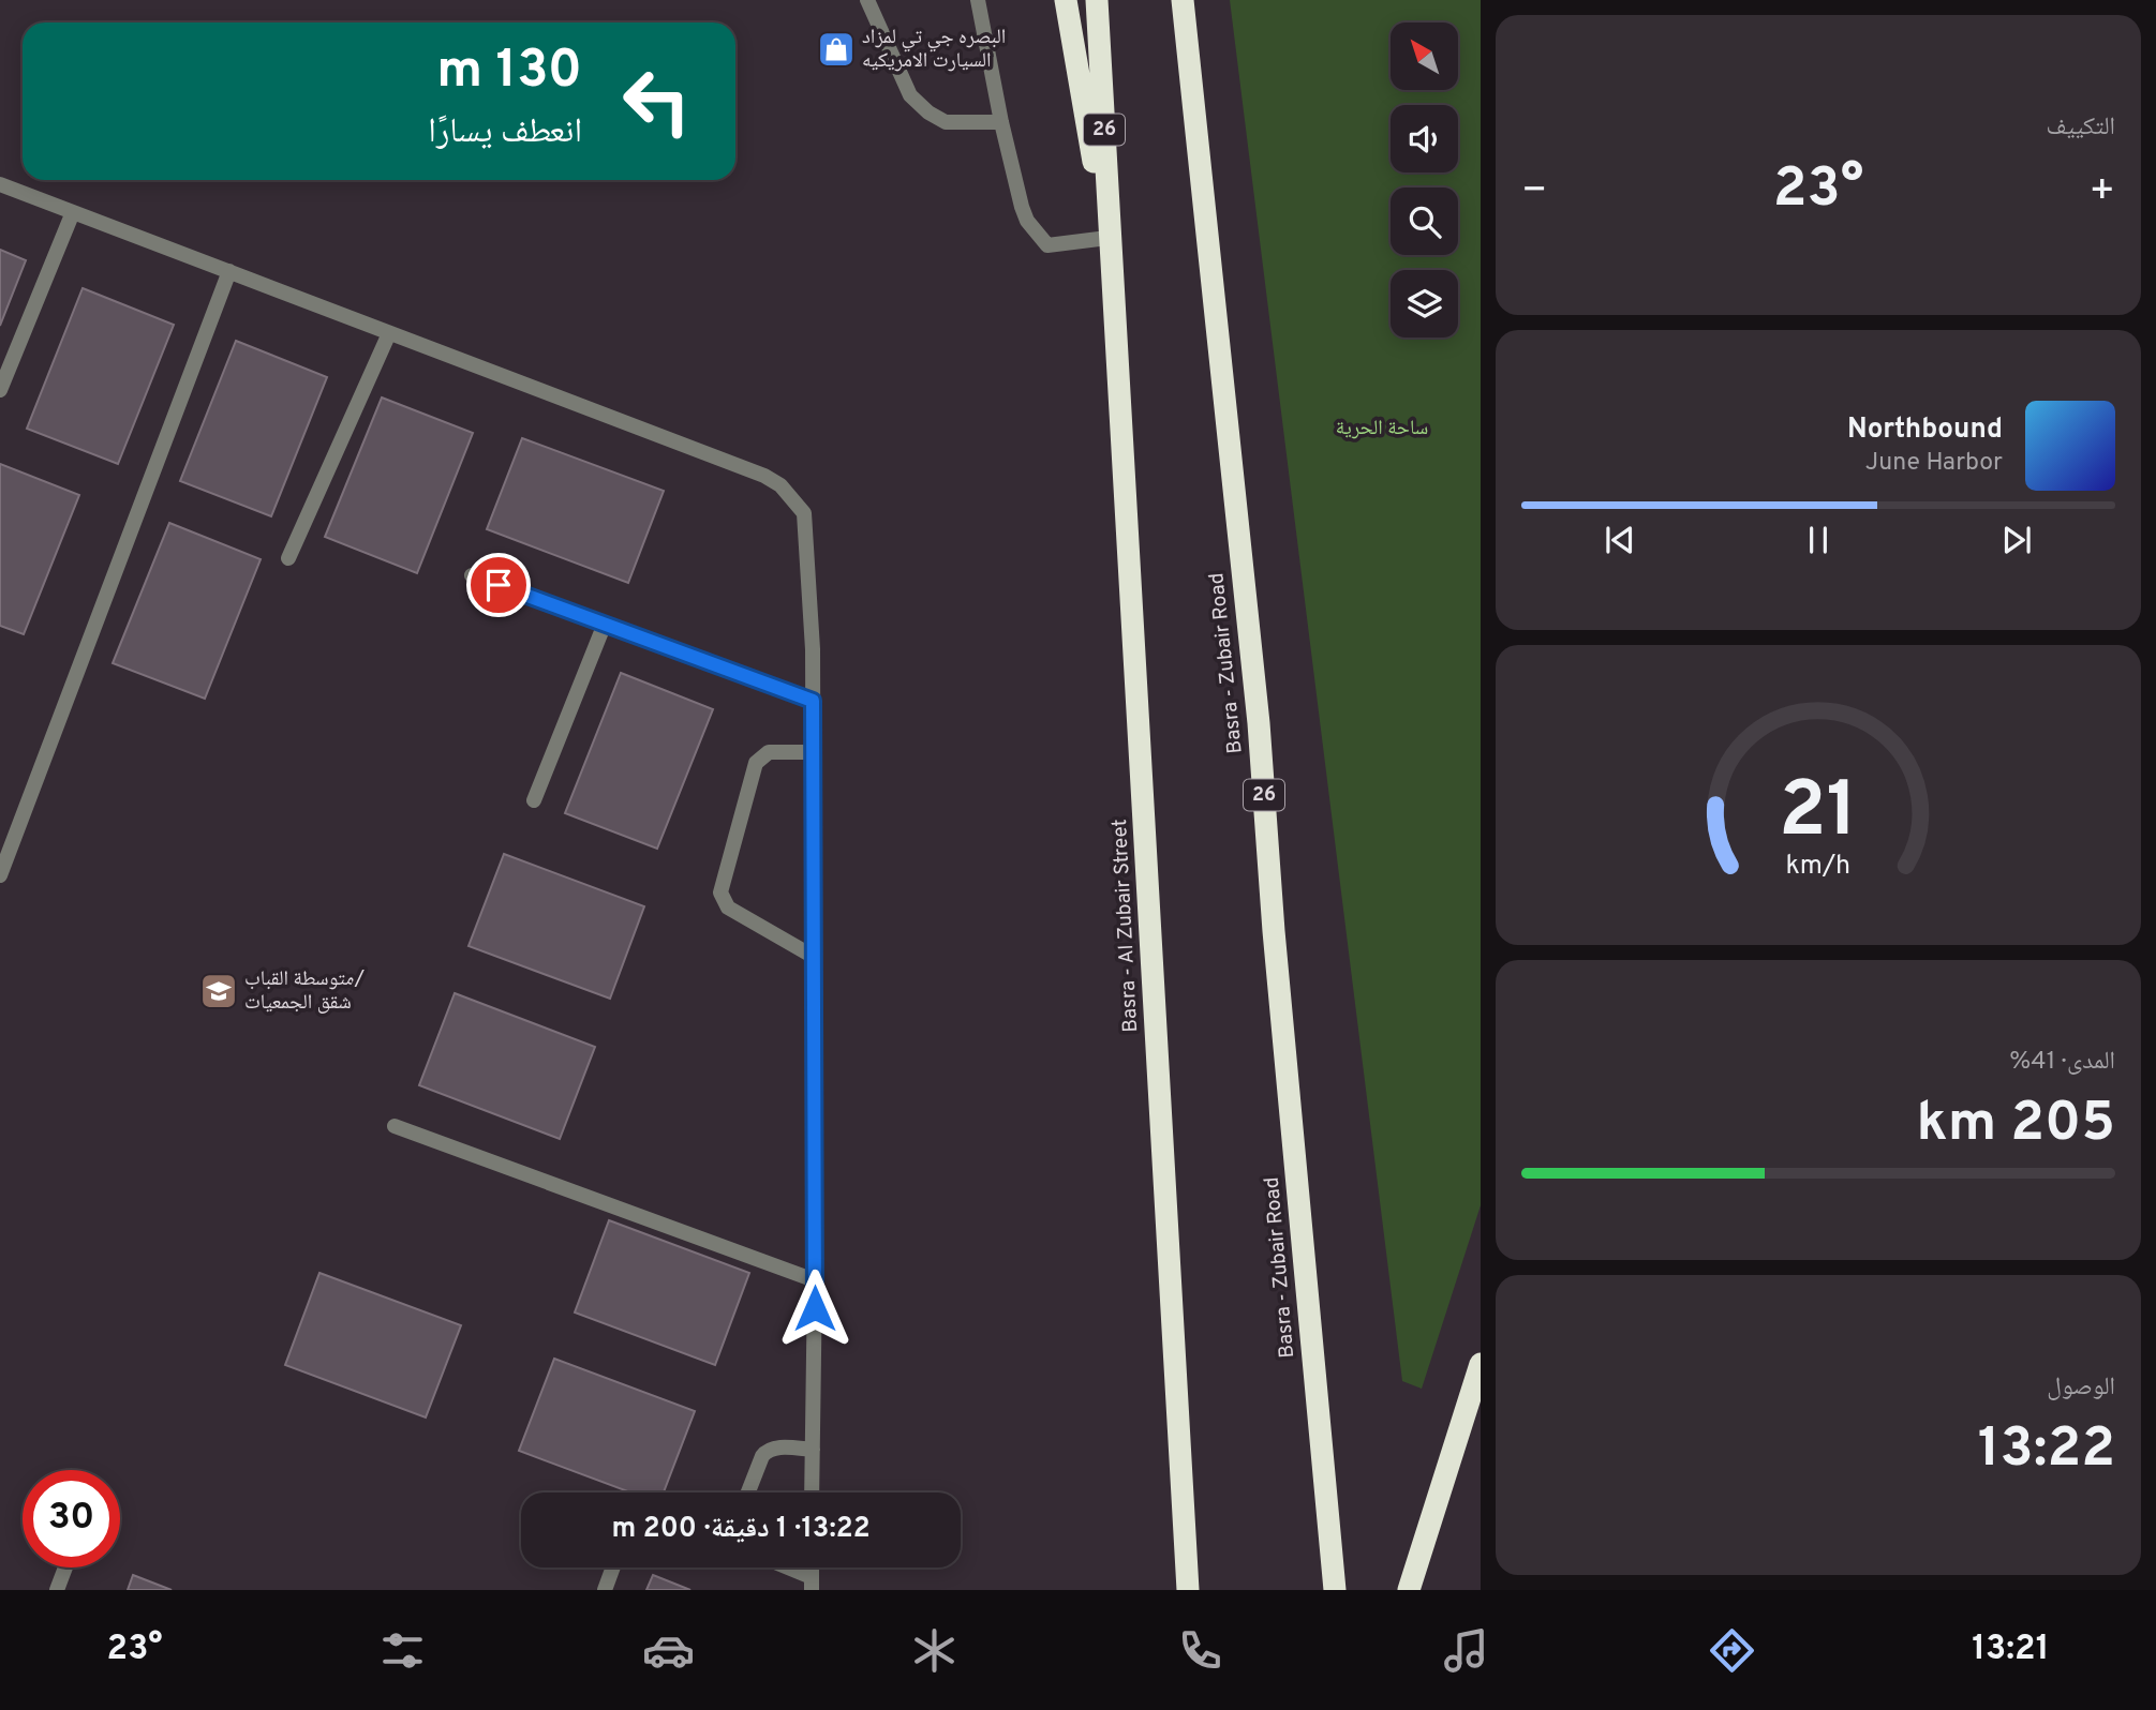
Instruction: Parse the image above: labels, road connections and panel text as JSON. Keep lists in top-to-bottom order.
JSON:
{
  "streets": {
    "highway": ["26", "Basra - Zubair Road", "Basra - Al Zubair Street"]
  },
  "crossings": [
    ["26", "Basra - Al Zubair Street"]
  ],
  "parks": ["ساحة الحرية"],
  "places": {
    "shop": ["البصره جي تي لمزاد السيارت الامريكيه"],
    "school or university": ["متوسطة القباب/ شقق الجمعيات"]
  },
  "north": "top left",
  "page": {
    "tile": [
      "التكييف",
      ["المدى · 41%", "205 km"],
      ["الوصول", "13:22"]
    ],
    "turn": ["130 m", "انعطف يسارًا"],
    "heat": ["−", "23°", "+"],
    "song": ["Northbound", "June Harbor"],
    "limit": "30",
    "trip": "13:22 · 1 دقيقة · 200 m",
    "tabs": ["13:21", "23°"],
    "gauge": ["21", "km/h"]
  }
}
